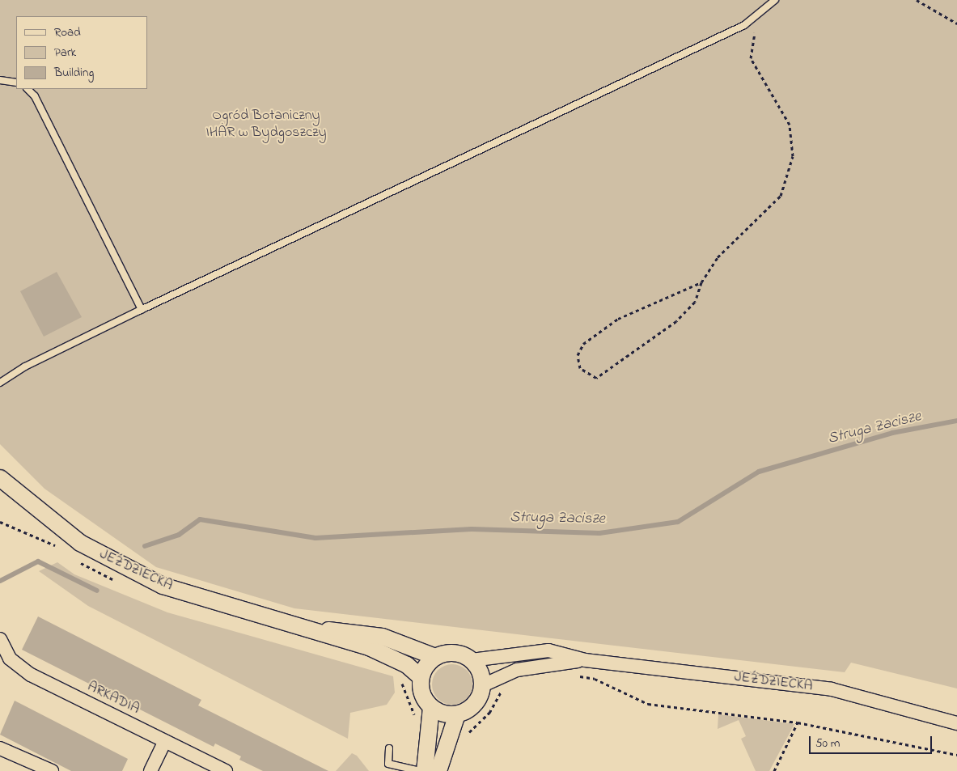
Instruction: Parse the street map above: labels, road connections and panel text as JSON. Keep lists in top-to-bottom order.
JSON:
{
  "streets": {
    "street": ["JEŹDZIECKA", "ARKADIA"]
  },
  "water": ["Struga Zacisze"],
  "parks": ["Ogród Botaniczny IHAR w Bydgoszczy"],
  "legend": ["Road", "Park", "Building"],
  "scale_bar": "50 m"
}
